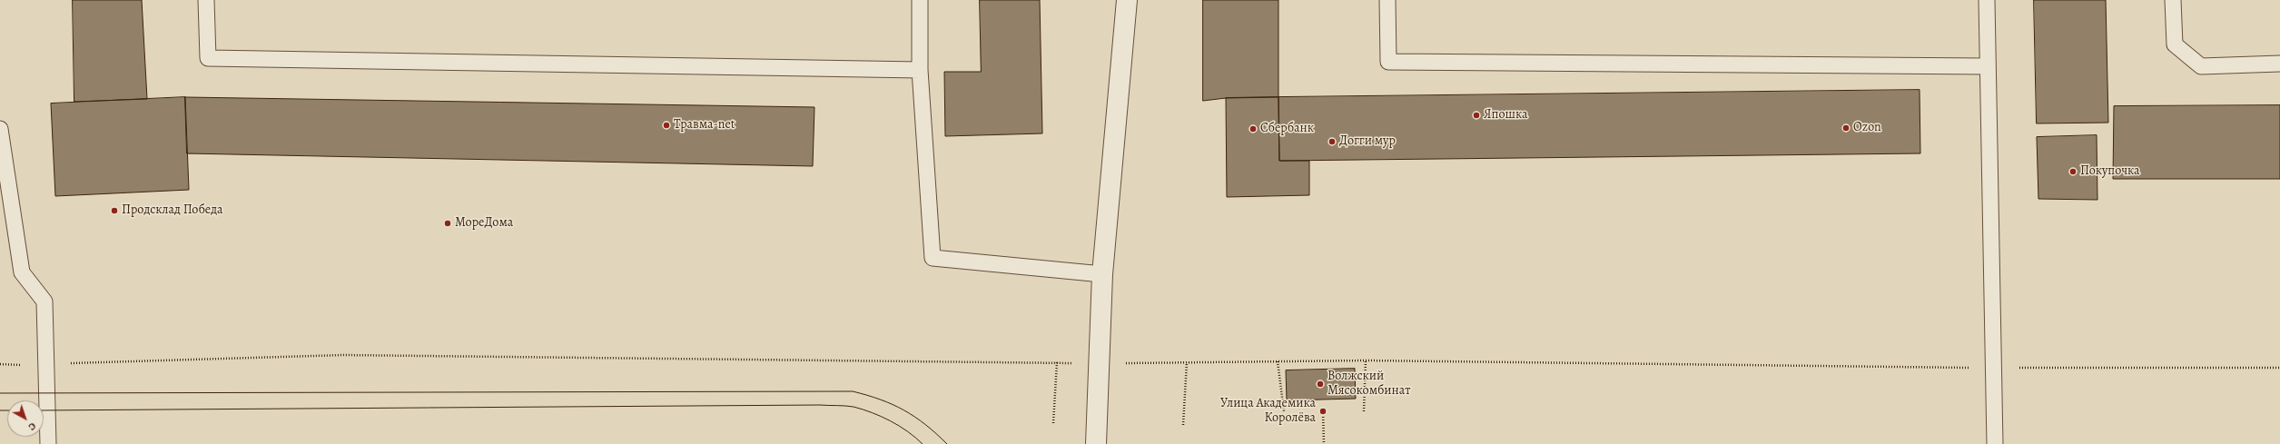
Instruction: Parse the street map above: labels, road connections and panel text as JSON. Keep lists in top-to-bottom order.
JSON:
{
  "places": [
    "Япошка",
    "Травма-net",
    "Ozon",
    "Сбербанк",
    "Догги мур",
    "Покупочка",
    "Продсклад Победа",
    "МореДома",
    "Волжский Мясокомбинат",
    "Улица Академика Королёва"
  ],
  "north": "bottom right"
}
